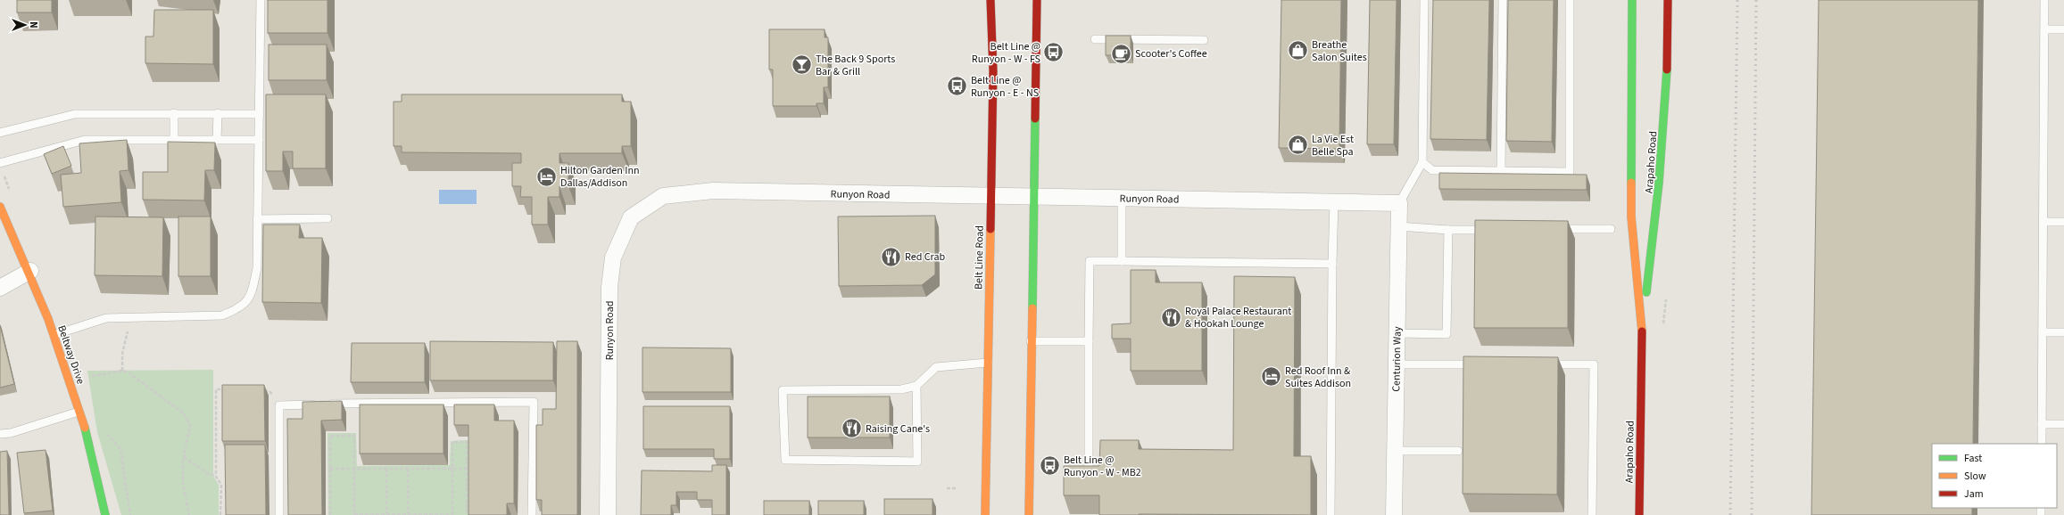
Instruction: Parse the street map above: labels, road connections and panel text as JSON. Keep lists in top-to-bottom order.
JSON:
{
  "streets": {
    "main road": ["Arapaho Road", "Belt Line Road", "Beltway Drive"],
    "street": ["Runyon Road", "Centurion Way"]
  },
  "crossings": [
    ["Runyon Road", "Belt Line Road"],
    ["Runyon Road", "Centurion Way"]
  ],
  "places": {
    "shop": ["Breathe Salon Suites", "La Vie Est Belle Spa"],
    "bus stop": ["Belt Line @ Runyon - W - FS", "Belt Line @ Runyon - E - NS", "Belt Line @ Runyon - W - MB2"],
    "cafe": ["Scooter's Coffee"],
    "bar": ["The Back 9 Sports Bar & Grill"],
    "hotel": ["Hilton Garden Inn Dallas/Addison", "Red Roof Inn & Suites Addison"],
    "restaurant": ["Red Crab", "Royal Palace Restaurant & Hookah Lounge", "Raising Cane's"]
  },
  "legend": ["Fast", "Slow", "Jam"],
  "north": "right"
}
